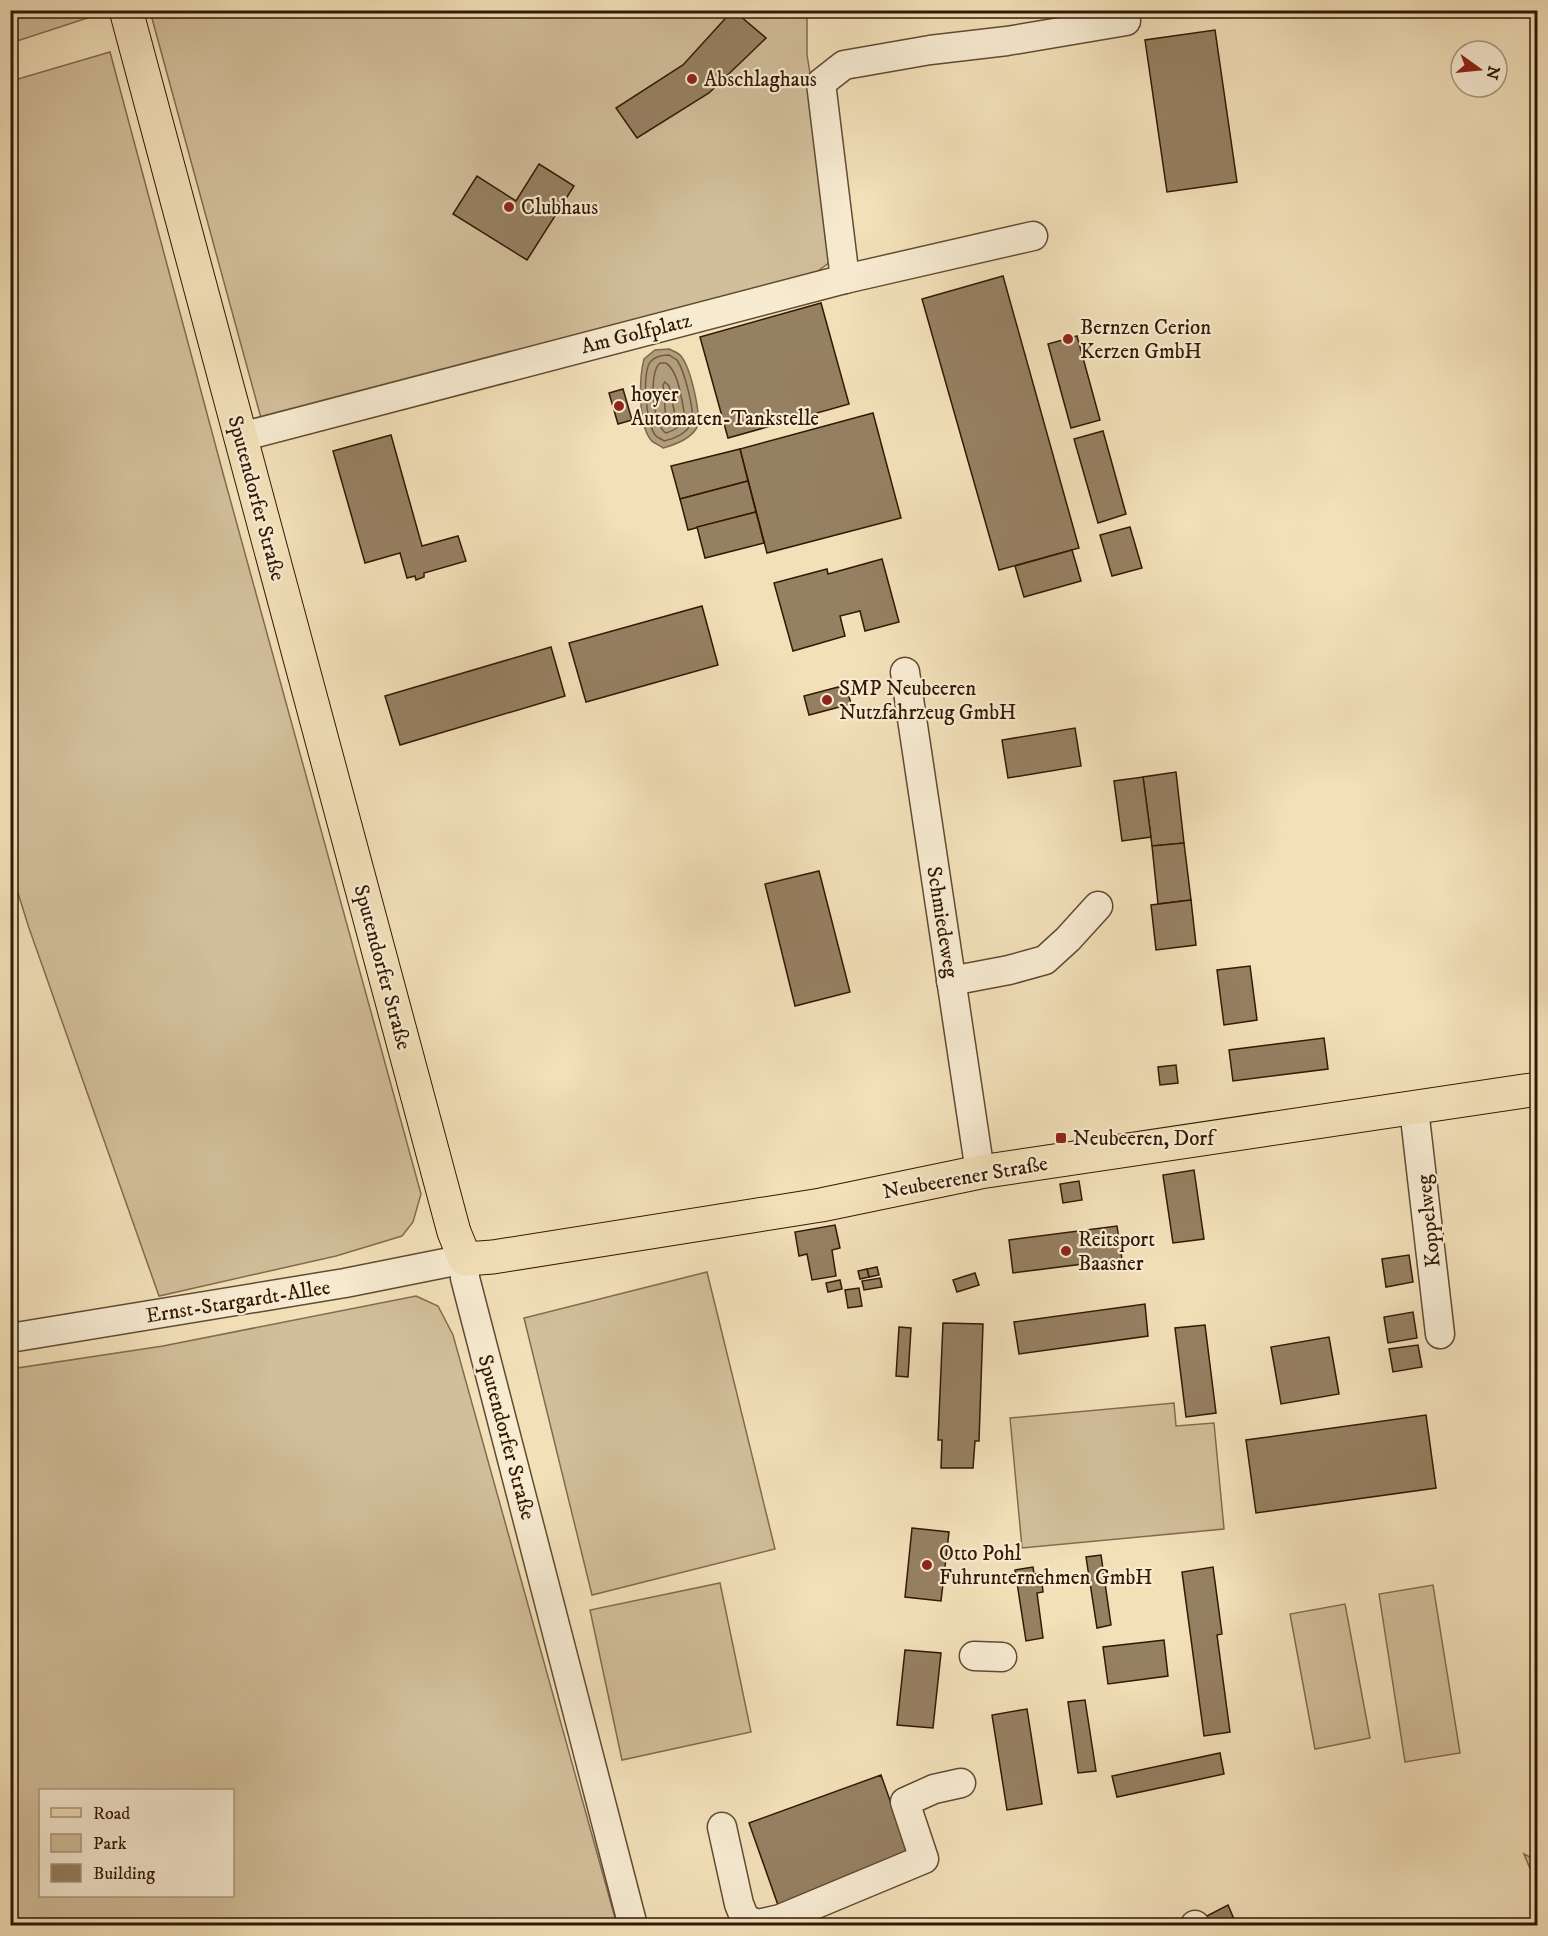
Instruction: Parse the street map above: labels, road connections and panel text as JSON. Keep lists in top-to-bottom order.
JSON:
{
  "streets": {
    "main road": ["Sputendorfer Straße", "Neubeerener Straße"],
    "street": [
      "Am Golfplatz",
      "Schmiedeweg",
      "Koppelweg",
      "Ernst-Stargardt-Allee"
    ]
  },
  "crossings": [
    ["Am Golfplatz", "Sputendorfer Straße"],
    ["Sputendorfer Straße", "Neubeerener Straße"],
    ["Sputendorfer Straße", "Ernst-Stargardt-Allee"],
    ["Schmiedeweg", "Neubeerener Straße"],
    ["Neubeerener Straße", "Koppelweg"],
    ["Neubeerener Straße", "Ernst-Stargardt-Allee"]
  ],
  "places": {
    "other": [
      "Abschlaghaus",
      "Clubhaus",
      "Bernzen Cerion Kerzen GmbH",
      "hoyer Automaten-Tankstelle",
      "SMP Neubeeren Nutzfahrzeug GmbH",
      "Reitsport Baasner",
      "Otto Pohl Fuhrunternehmen GmbH"
    ],
    "transit": ["Neubeeren, Dorf"]
  },
  "legend": ["Road", "Park", "Building"],
  "north": "right"
}
